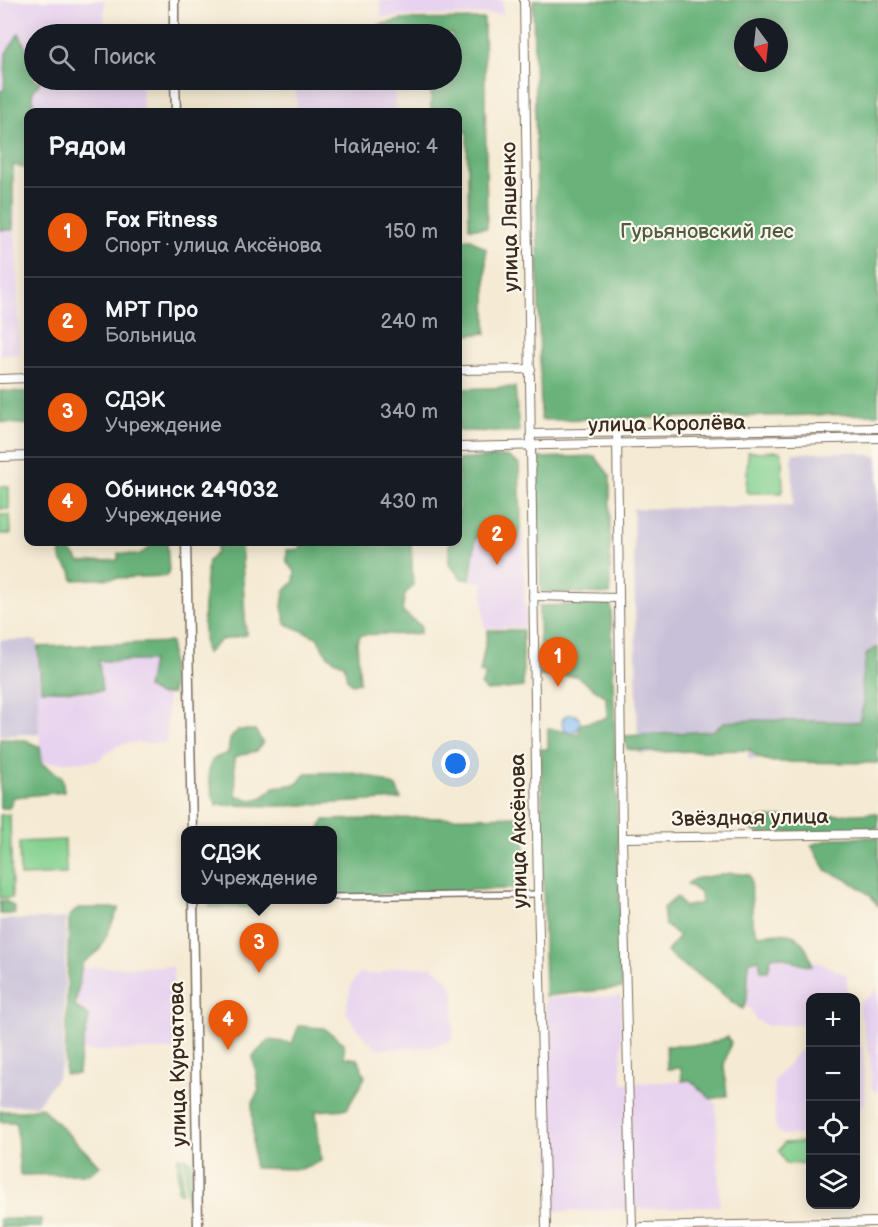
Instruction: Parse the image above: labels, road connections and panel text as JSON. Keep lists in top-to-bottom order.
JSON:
{
  "streets": {
    "main road": [
      "улица Ляшенко",
      "улица Королёва",
      "Звёздная улица",
      "улица Аксёнова",
      "улица Курчатова"
    ]
  },
  "crossings": [
    ["улица Ляшенко", "улица Королёва"],
    ["улица Ляшенко", "улица Аксёнова"],
    ["улица Королёва", "улица Аксёнова"]
  ],
  "parks": ["Гурьяновский лес"],
  "north": "bottom",
  "page": {
    "search": "Поиск",
    "heading": ["Рядом", "Найдено: 4"],
    "list": [
      {
        "mark": "1",
        "name": "Fox Fitness",
        "note": "Спорт · улица Аксёнова",
        "value": "150 m"
      },
      {
        "mark": "2",
        "name": "МРТ Про",
        "note": "Больница",
        "value": "240 m"
      },
      {
        "mark": "3",
        "name": "СДЭК",
        "note": "Учреждение",
        "value": "340 m"
      },
      {
        "mark": "4",
        "name": "Обнинск 249032",
        "note": "Учреждение",
        "value": "430 m"
      }
    ],
    "pins": [
      "2",
      "1",
      "3",
      "4"
    ],
    "popup": ["СДЭК", "Учреждение"],
    "map_buttons": ["+", "−"]
  }
}
